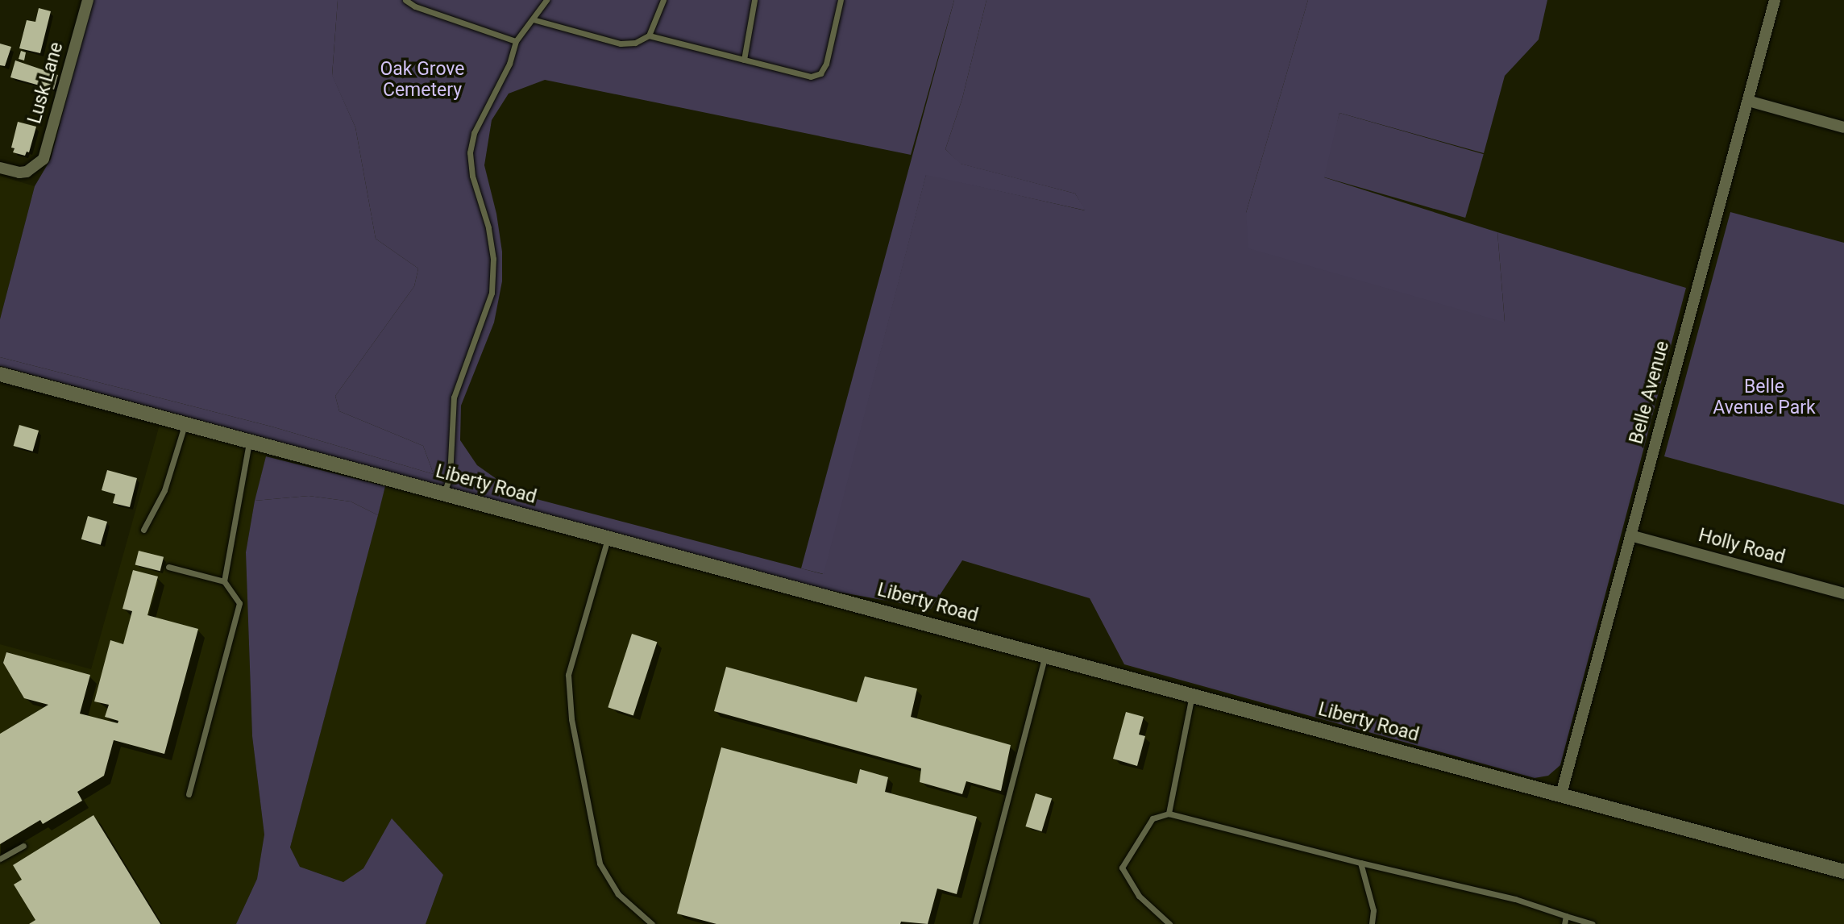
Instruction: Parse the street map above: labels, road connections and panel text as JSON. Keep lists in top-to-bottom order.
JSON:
{
  "streets": {
    "street": [
      "Lusk Lane",
      "Belle Avenue",
      "Liberty Road",
      "Holly Road"
    ]
  },
  "crossings": [
    ["Belle Avenue", "Liberty Road"],
    ["Belle Avenue", "Holly Road"]
  ],
  "parks": ["Oak Grove Cemetery", "Belle Avenue Park"]
}
